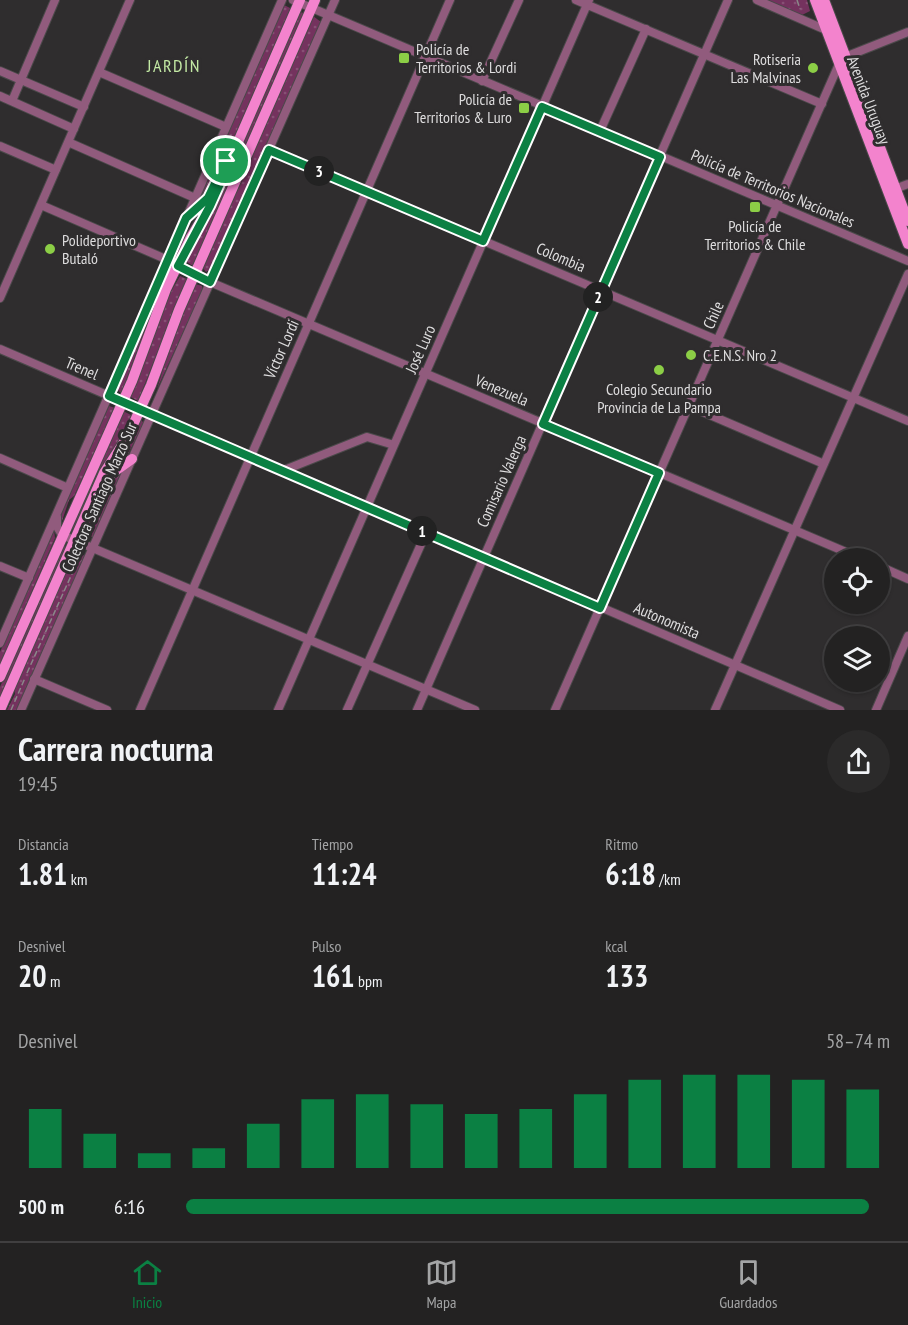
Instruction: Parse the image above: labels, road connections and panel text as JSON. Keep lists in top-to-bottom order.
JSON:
{
  "streets": {
    "main road": ["Avenida Uruguay"],
    "street": [
      "Policía de Territorios Nacionales",
      "Colombia",
      "Chile",
      "Víctor Lordi",
      "José Luro",
      "Trenel",
      "Venezuela",
      "Comisario Valerga",
      "Colectora Santiago Marzo Sur",
      "Autonomista"
    ]
  },
  "crossings": [
    ["Avenida Uruguay", "Chile"],
    ["Policía de Territorios Nacionales", "Chile"],
    ["Policía de Territorios Nacionales", "Víctor Lordi"],
    ["Policía de Territorios Nacionales", "José Luro"],
    ["Policía de Territorios Nacionales", "Comisario Valerga"],
    ["Policía de Territorios Nacionales", "Colectora Santiago Marzo Sur"],
    ["Colombia", "Chile"],
    ["Colombia", "Víctor Lordi"],
    ["Colombia", "José Luro"],
    ["Colombia", "Comisario Valerga"],
    ["Colombia", "Colectora Santiago Marzo Sur"],
    ["Chile", "Venezuela"],
    ["Chile", "Autonomista"],
    ["Víctor Lordi", "Venezuela"],
    ["Víctor Lordi", "Autonomista"],
    ["José Luro", "Venezuela"],
    ["José Luro", "Autonomista"],
    ["Trenel", "Colectora Santiago Marzo Sur"],
    ["Trenel", "Autonomista"],
    ["Venezuela", "Comisario Valerga"],
    ["Venezuela", "Colectora Santiago Marzo Sur"],
    ["Comisario Valerga", "Autonomista"],
    ["Colectora Santiago Marzo Sur", "Autonomista"]
  ],
  "districts": ["JARDÍN"],
  "places": {
    "transit": ["Policía de Territorios & Lordi", "Policía de Territorios & Luro", "Policía de Territorios & Chile"],
    "other": [
      "Rotiseria Las Malvinas",
      "Polideportivo Butaló",
      "C.E.N.S. Nro 2",
      "Colegio Secundario Provincia de La Pampa"
    ]
  },
  "page": {
    "pins": ["3", "2", "1"],
    "heading": ["Carrera nocturna", "19:45"],
    "stats": [
      ["Distancia", "1.81 km"],
      ["Tiempo", "11:24"],
      ["Ritmo", "6:18 /km"],
      ["Desnivel", "20 m"],
      ["Pulso", "161 bpm"],
      ["kcal", "133"]
    ],
    "chart": ["Desnivel", "58–74 m"],
    "list": [
      {
        "name": "500 m",
        "note": "6:16"
      }
    ],
    "tabs": ["Inicio", "Mapa", "Guardados"]
  }
}
